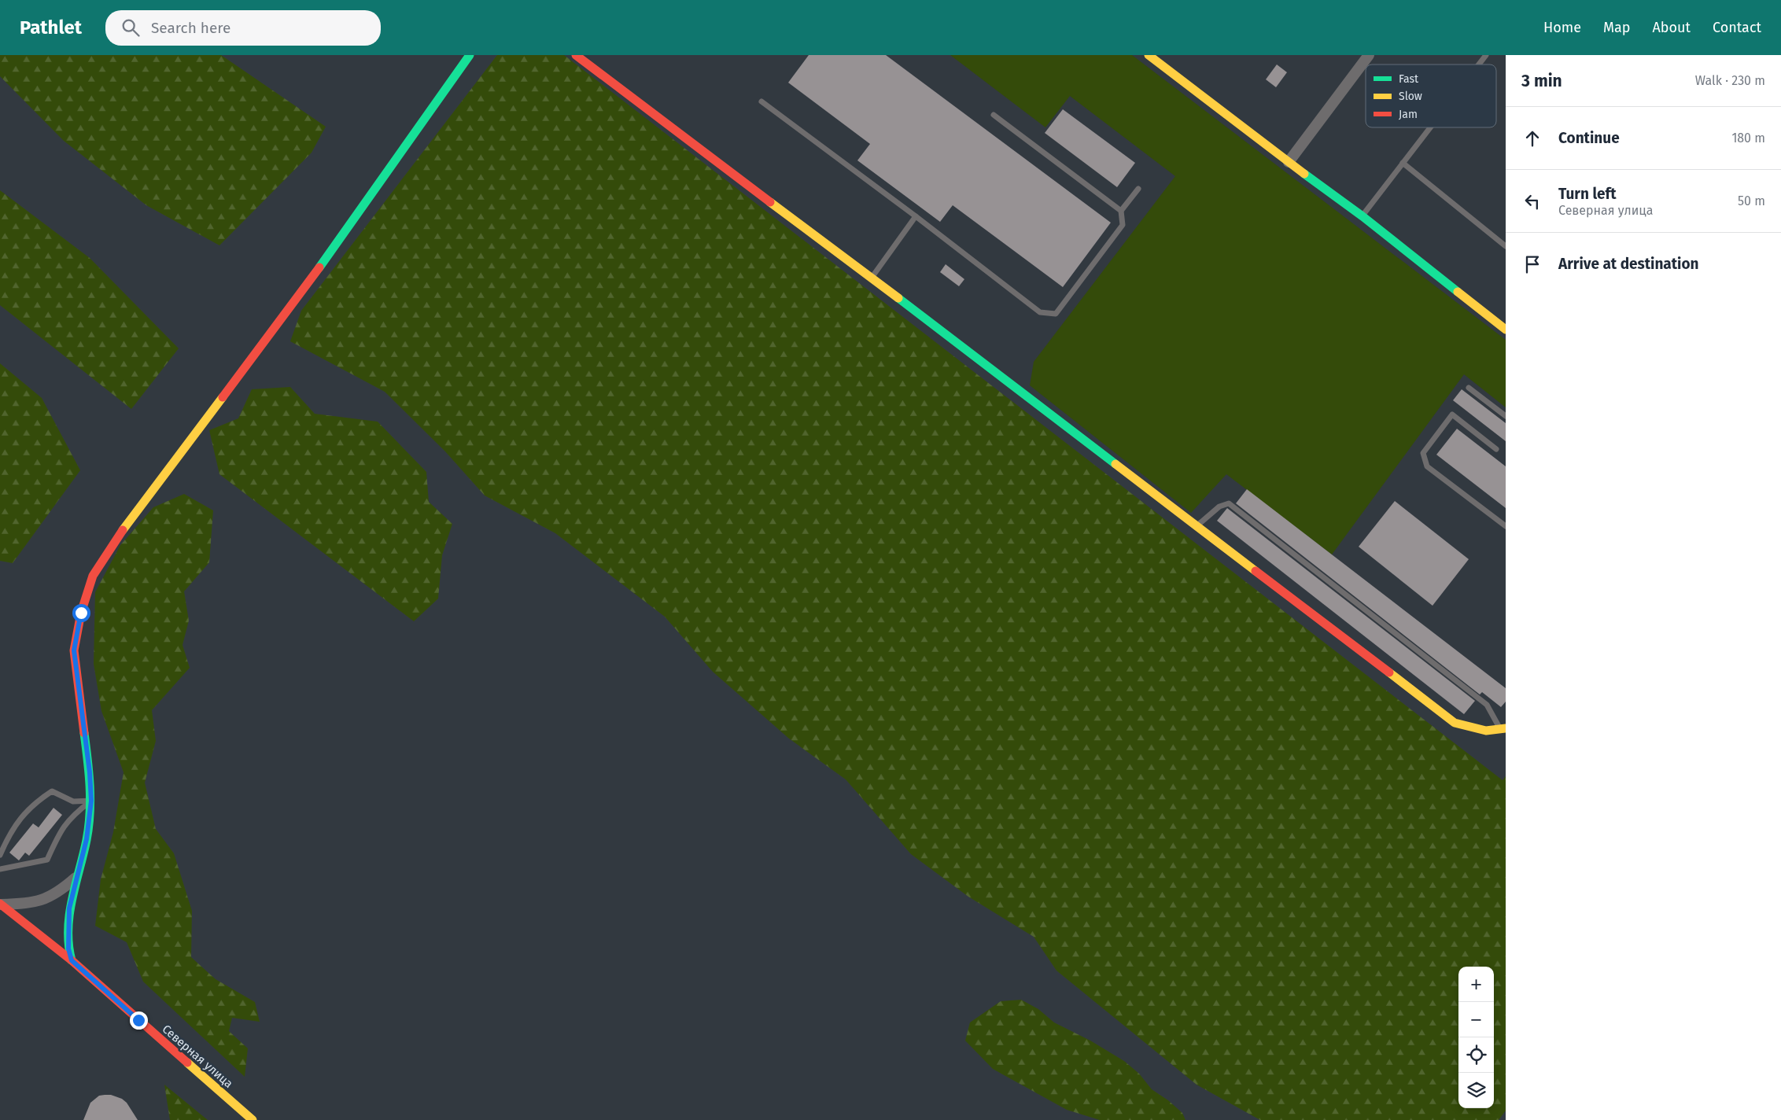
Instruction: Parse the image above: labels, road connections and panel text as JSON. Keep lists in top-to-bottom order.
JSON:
{
  "streets": {
    "street": ["Северная улица"]
  },
  "legend": ["Fast", "Slow", "Jam"],
  "page": {
    "header": "Pathlet",
    "search": "Search here",
    "nav": [
      "Home",
      "Map",
      "About",
      "Contact"
    ],
    "heading": ["3 min", "Walk · 230 m"],
    "list": [
      ["Continue", "180 m"],
      ["Turn left", "Северная улица", "50 m"],
      "Arrive at destination"
    ],
    "map_buttons": ["+", "−"]
  }
}
